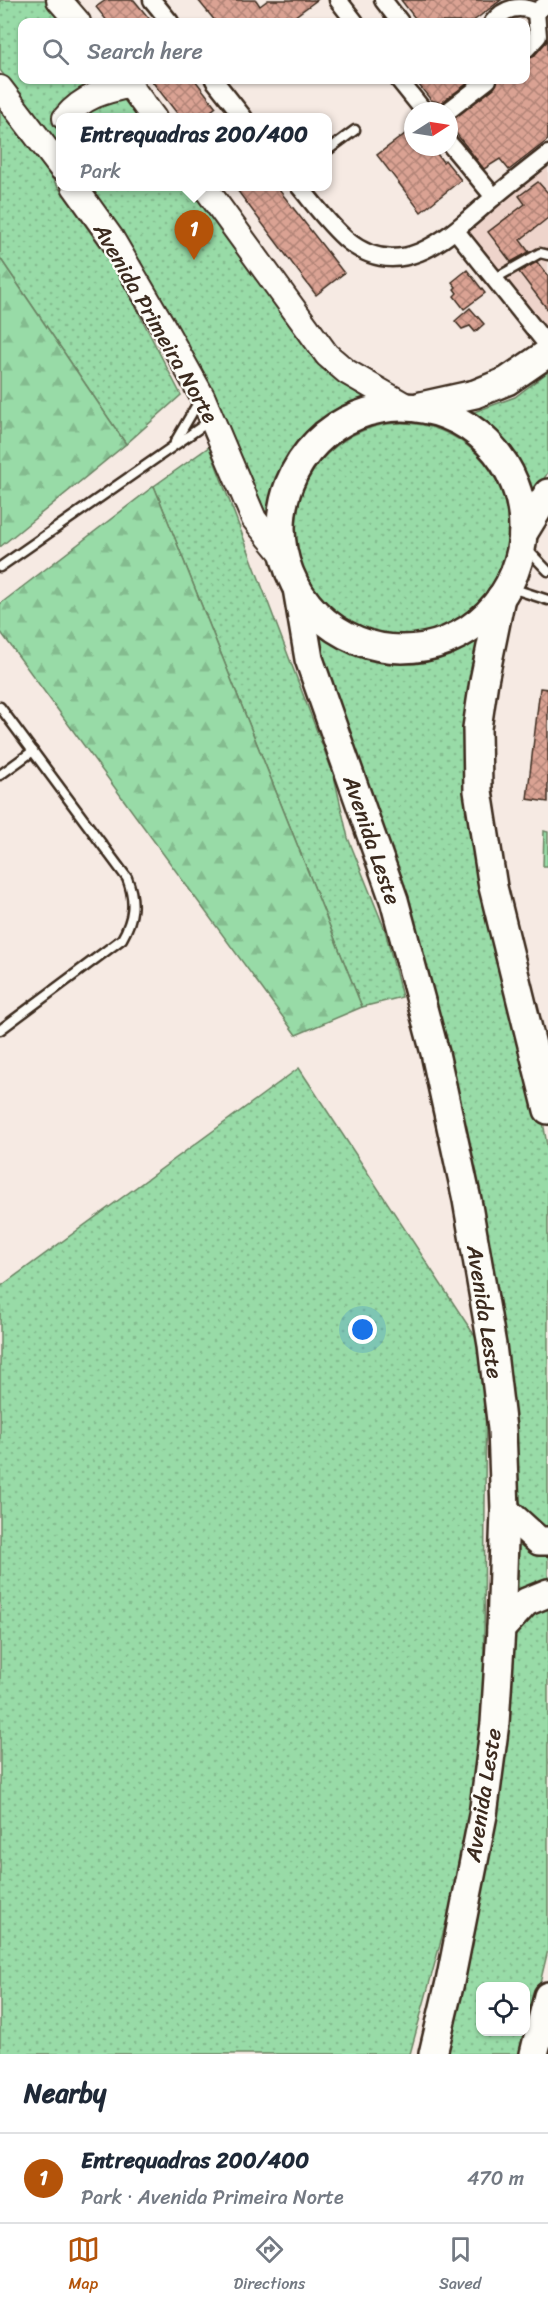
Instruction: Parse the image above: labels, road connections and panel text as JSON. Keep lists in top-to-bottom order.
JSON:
{
  "streets": {
    "main road": ["Avenida Primeira Norte", "Avenida Leste"]
  },
  "north": "right",
  "page": {
    "search": "Search here",
    "popup": ["Entrequadras 200/400", "Park"],
    "pins": "1",
    "heading": "Nearby",
    "list": [
      {
        "mark": "1",
        "name": "Entrequadras 200/400",
        "note": "Park · Avenida Primeira Norte",
        "value": "470 m"
      }
    ],
    "nav": ["Map", "Directions", "Saved"]
  }
}
